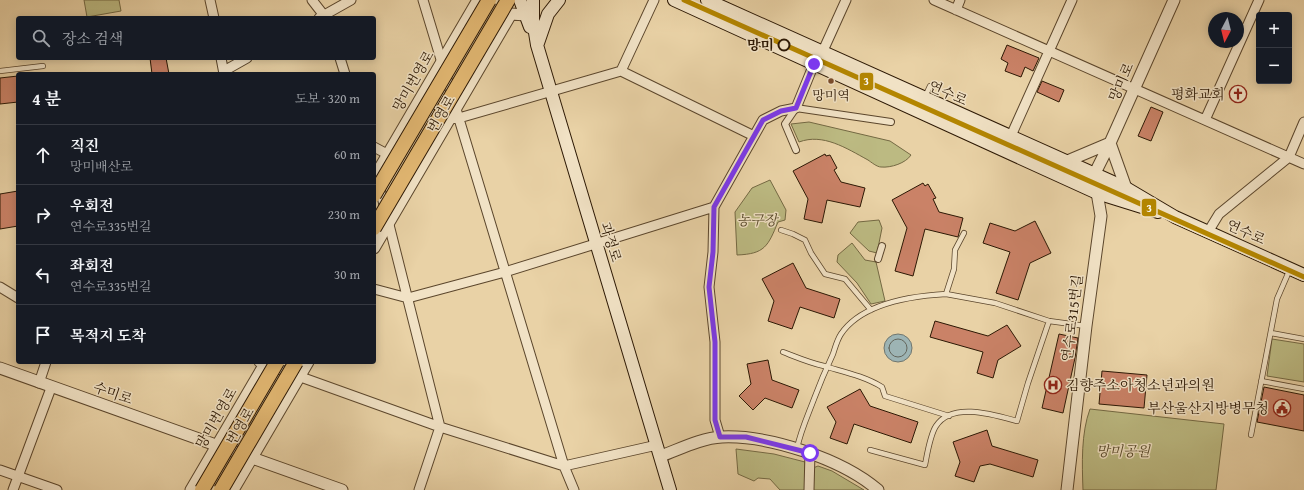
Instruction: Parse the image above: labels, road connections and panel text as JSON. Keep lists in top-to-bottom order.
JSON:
{
  "streets": {
    "highway": ["번영로"],
    "main road": ["연수로", "과정로"],
    "street": [
      "망미번영로",
      "망미로",
      "연수로315번길",
      "수미로"
    ]
  },
  "crossings": [
    ["망미번영로", "번영로"],
    ["망미번영로", "수미로"],
    ["망미로", "연수로"],
    ["망미로", "연수로315번길"],
    ["연수로", "연수로315번길"]
  ],
  "parks": ["농구장", "망미공원"],
  "places": {
    "other": ["망미", "망미역"],
    "church": ["평화교회"],
    "hospital": ["김향주소아청소년과의원"],
    "public building": ["부산울산지방병무청"]
  },
  "lines": ["transit line 3"],
  "north": "bottom",
  "page": {
    "map_buttons": ["+", "−"],
    "search": "장소 검색",
    "heading": ["4 분", "도보 · 320 m"],
    "list": [
      ["직진", "망미배산로", "60 m"],
      ["우회전", "연수로335번길", "230 m"],
      ["좌회전", "연수로335번길", "30 m"],
      "목적지 도착"
    ]
  }
}
